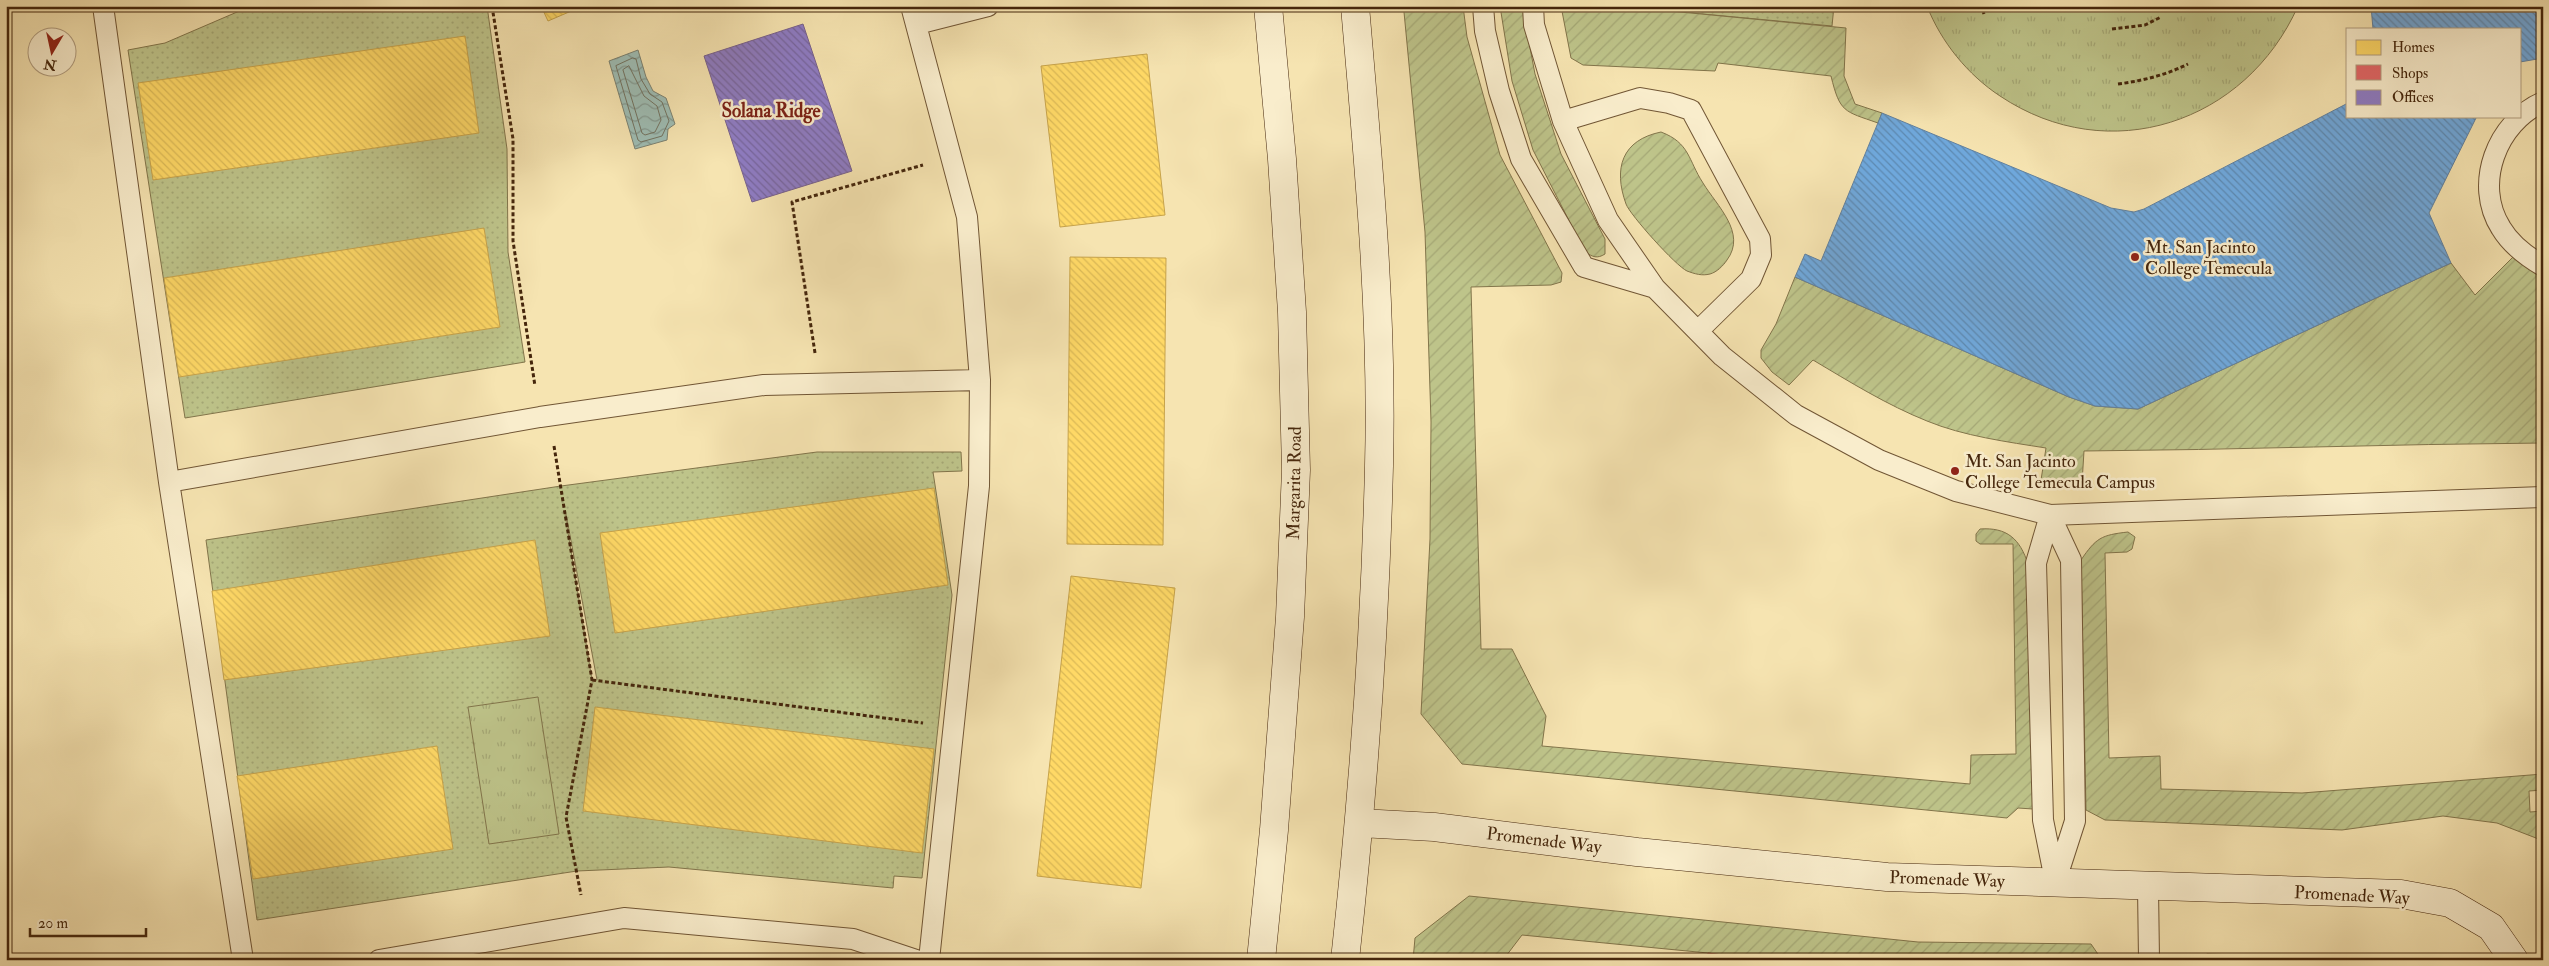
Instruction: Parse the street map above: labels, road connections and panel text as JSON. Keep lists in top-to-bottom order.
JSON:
{
  "streets": {
    "main road": ["Margarita Road", "Promenade Way"]
  },
  "districts": ["Solana Ridge"],
  "places": ["Mt. San Jacinto College Temecula", "Mt. San Jacinto College Temecula Campus"],
  "legend": ["Homes", "Shops", "Offices"],
  "scale_bar": "20 m",
  "north": "bottom"
}
